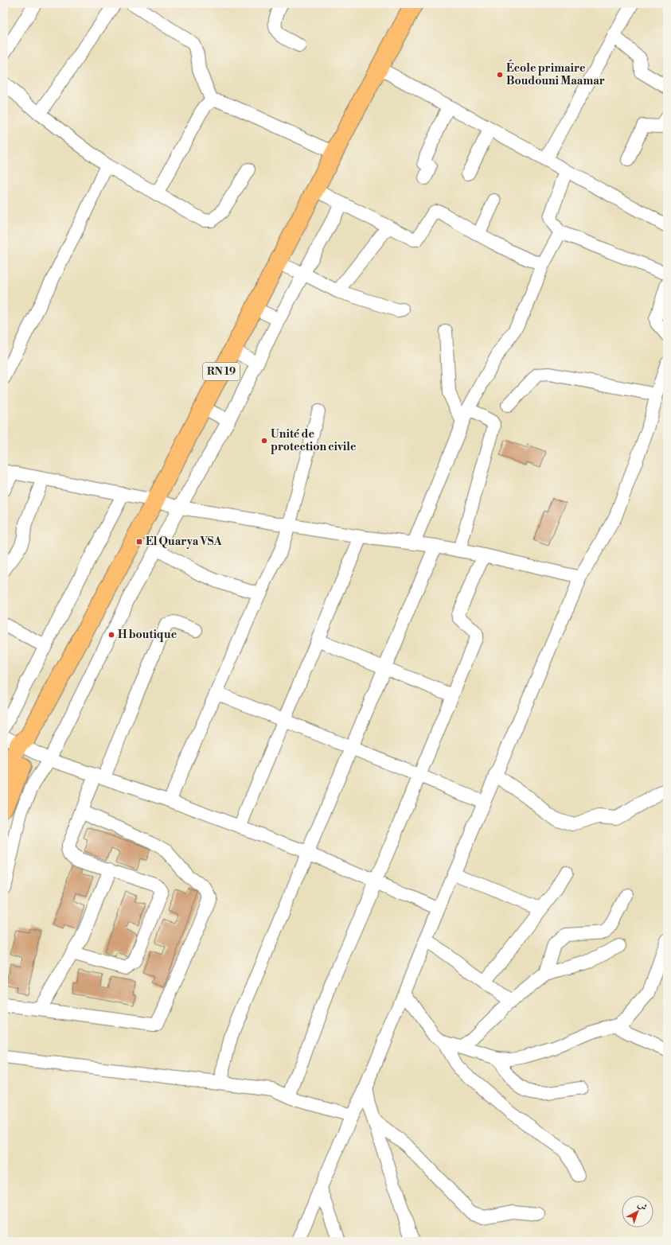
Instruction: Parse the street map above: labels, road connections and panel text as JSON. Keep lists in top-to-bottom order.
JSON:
{
  "streets": {
    "highway": ["RN 19"]
  },
  "places": {
    "other": ["École primaire Boudouni Maamar", "Unité de protection civile", "H boutique"],
    "transit": ["El Quarya VSA"]
  },
  "north": "top right"
}
